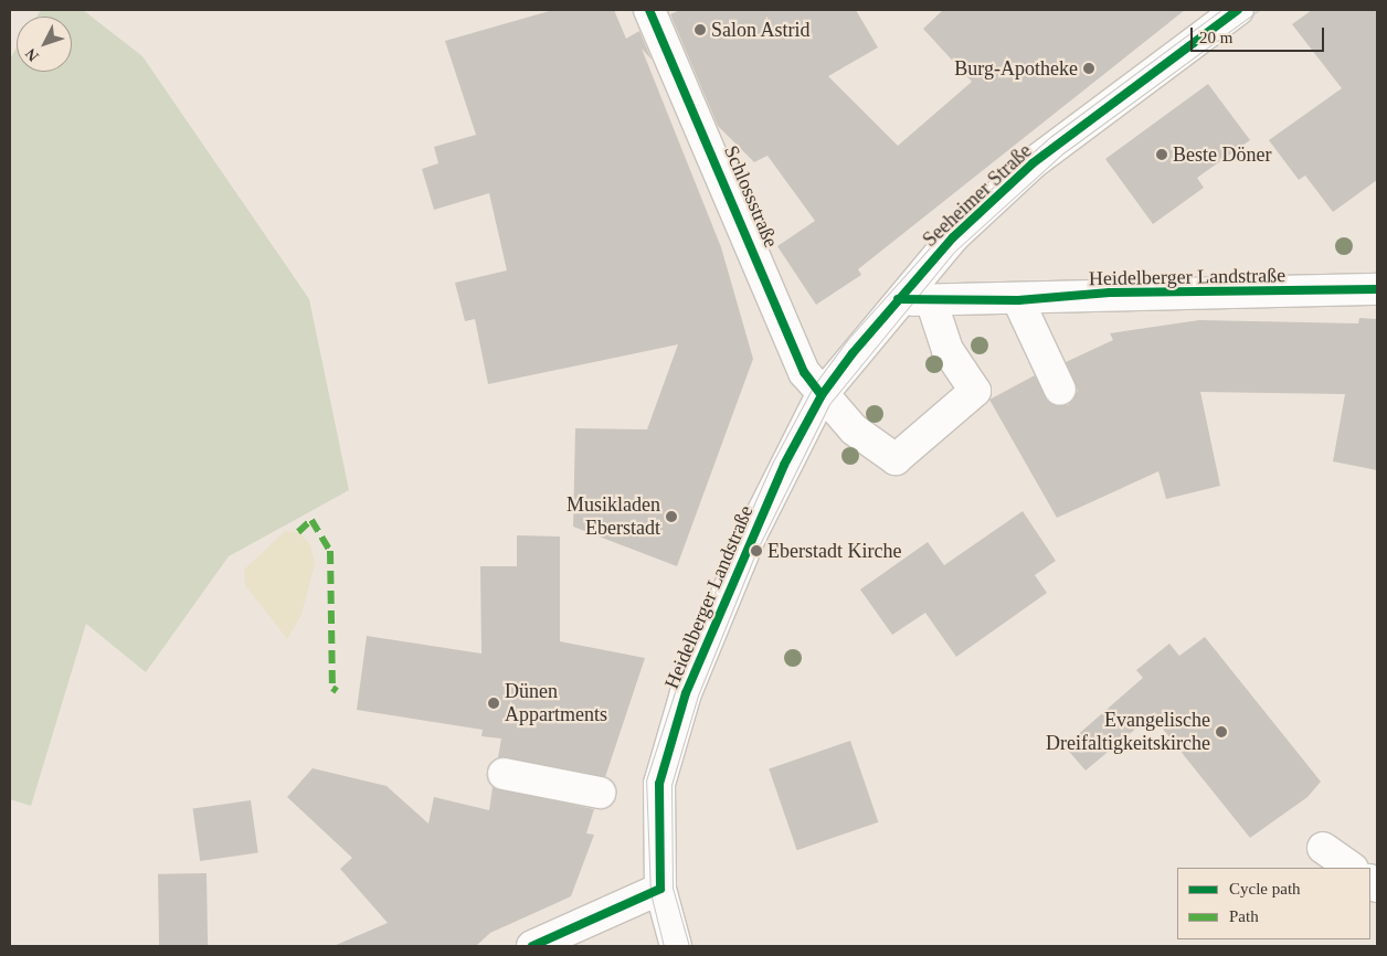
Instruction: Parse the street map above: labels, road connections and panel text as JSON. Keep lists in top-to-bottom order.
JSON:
{
  "streets": {
    "street": ["Seeheimer Straße", "Schlossstraße", "Heidelberger Landstraße"]
  },
  "crossings": [
    ["Seeheimer Straße", "Schlossstraße"],
    ["Seeheimer Straße", "Heidelberger Landstraße"],
    ["Schlossstraße", "Heidelberger Landstraße"]
  ],
  "places": [
    "Salon Astrid",
    "Burg-Apotheke",
    "Beste Döner",
    "Musikladen Eberstadt",
    "Eberstadt Kirche",
    "Dünen Appartments",
    "Evangelische Dreifaltigkeitskirche"
  ],
  "legend": ["Cycle path", "Path"],
  "scale_bar": "20 m",
  "north": "bottom left"
}
